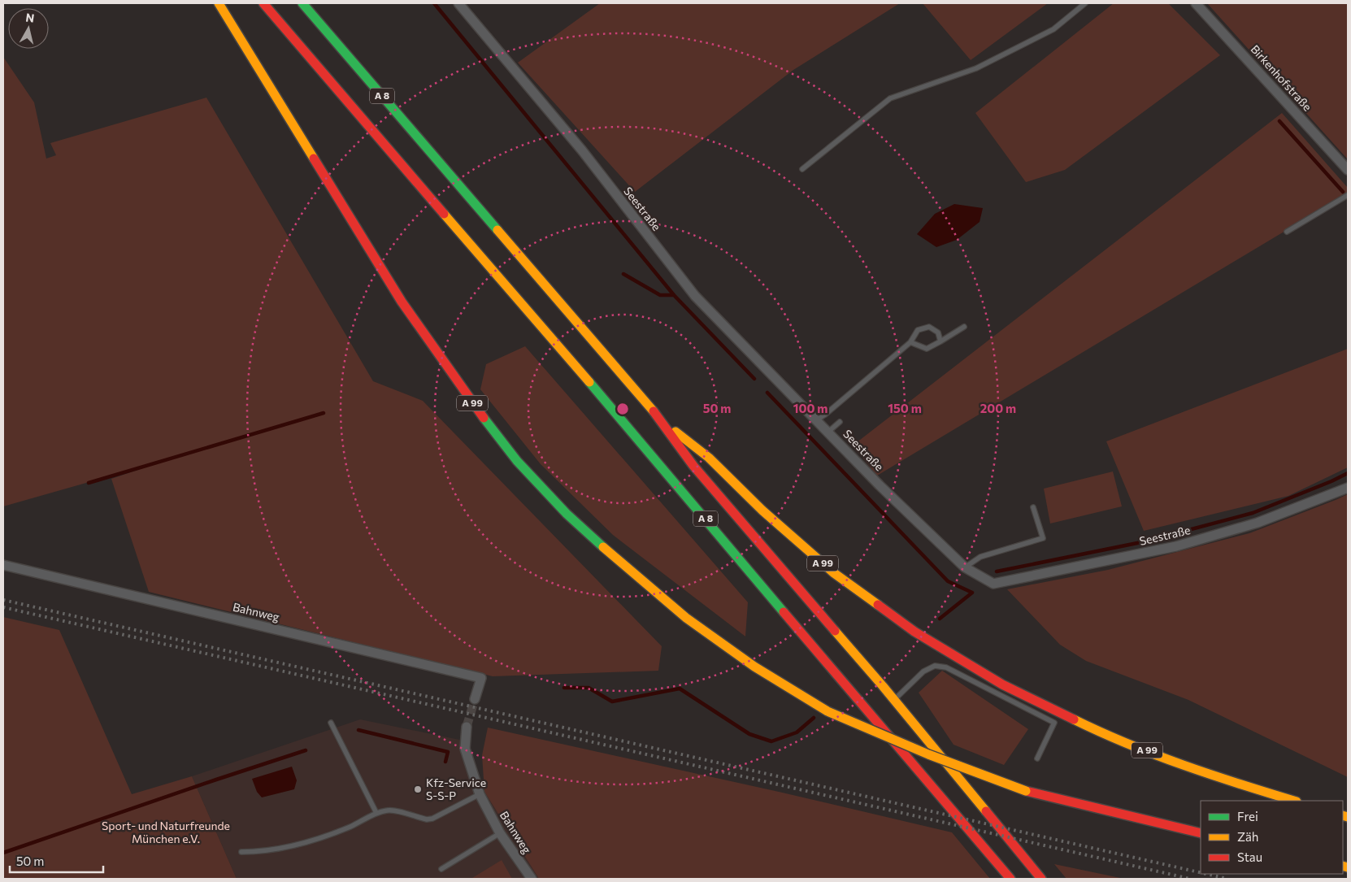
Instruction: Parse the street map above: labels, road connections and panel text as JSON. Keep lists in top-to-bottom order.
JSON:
{
  "streets": {
    "highway": ["A 8", "A 99"],
    "street": ["Birkenhofstraße", "Seestraße", "Bahnweg"]
  },
  "crossings": [
    ["A 8", "A 99"]
  ],
  "parks": ["Sport- und Naturfreunde München e.V."],
  "places": ["Kfz-Service S-S-P"],
  "legend": ["Frei", "Zäh", "Stau"],
  "scale_bar": "50 m",
  "north": "top",
  "rings": [
    "50 m",
    "100 m",
    "150 m",
    "200 m"
  ]
}
